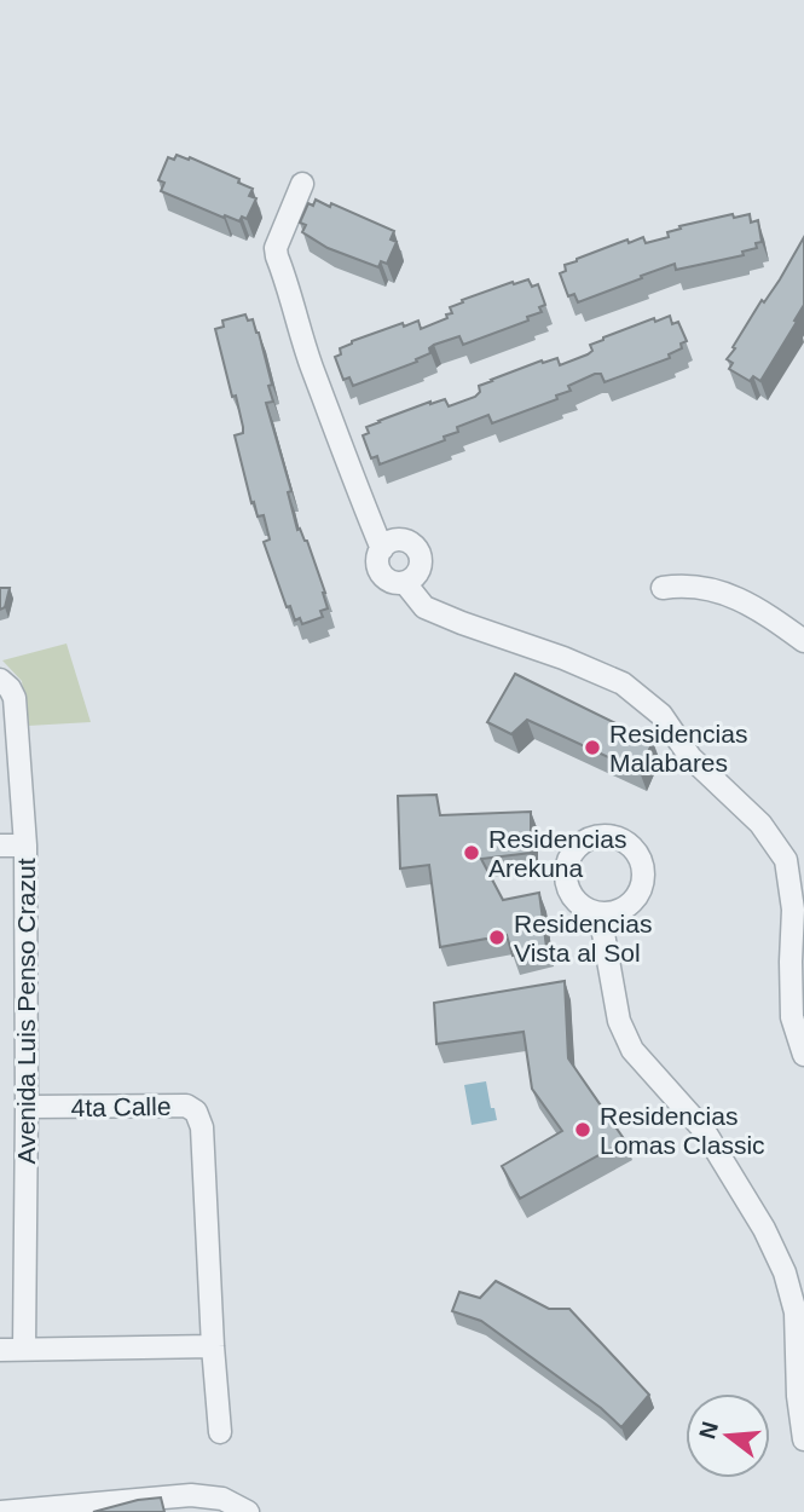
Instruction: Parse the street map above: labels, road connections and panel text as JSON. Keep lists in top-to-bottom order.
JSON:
{
  "streets": {
    "street": ["Avenida Luis Penso Crazut", "4ta Calle"]
  },
  "crossings": [
    ["Avenida Luis Penso Crazut", "4ta Calle"]
  ],
  "places": [
    "Residencias Malabares",
    "Residencias Arekuna",
    "Residencias Vista al Sol",
    "Residencias Lomas Classic"
  ],
  "north": "left"
}
